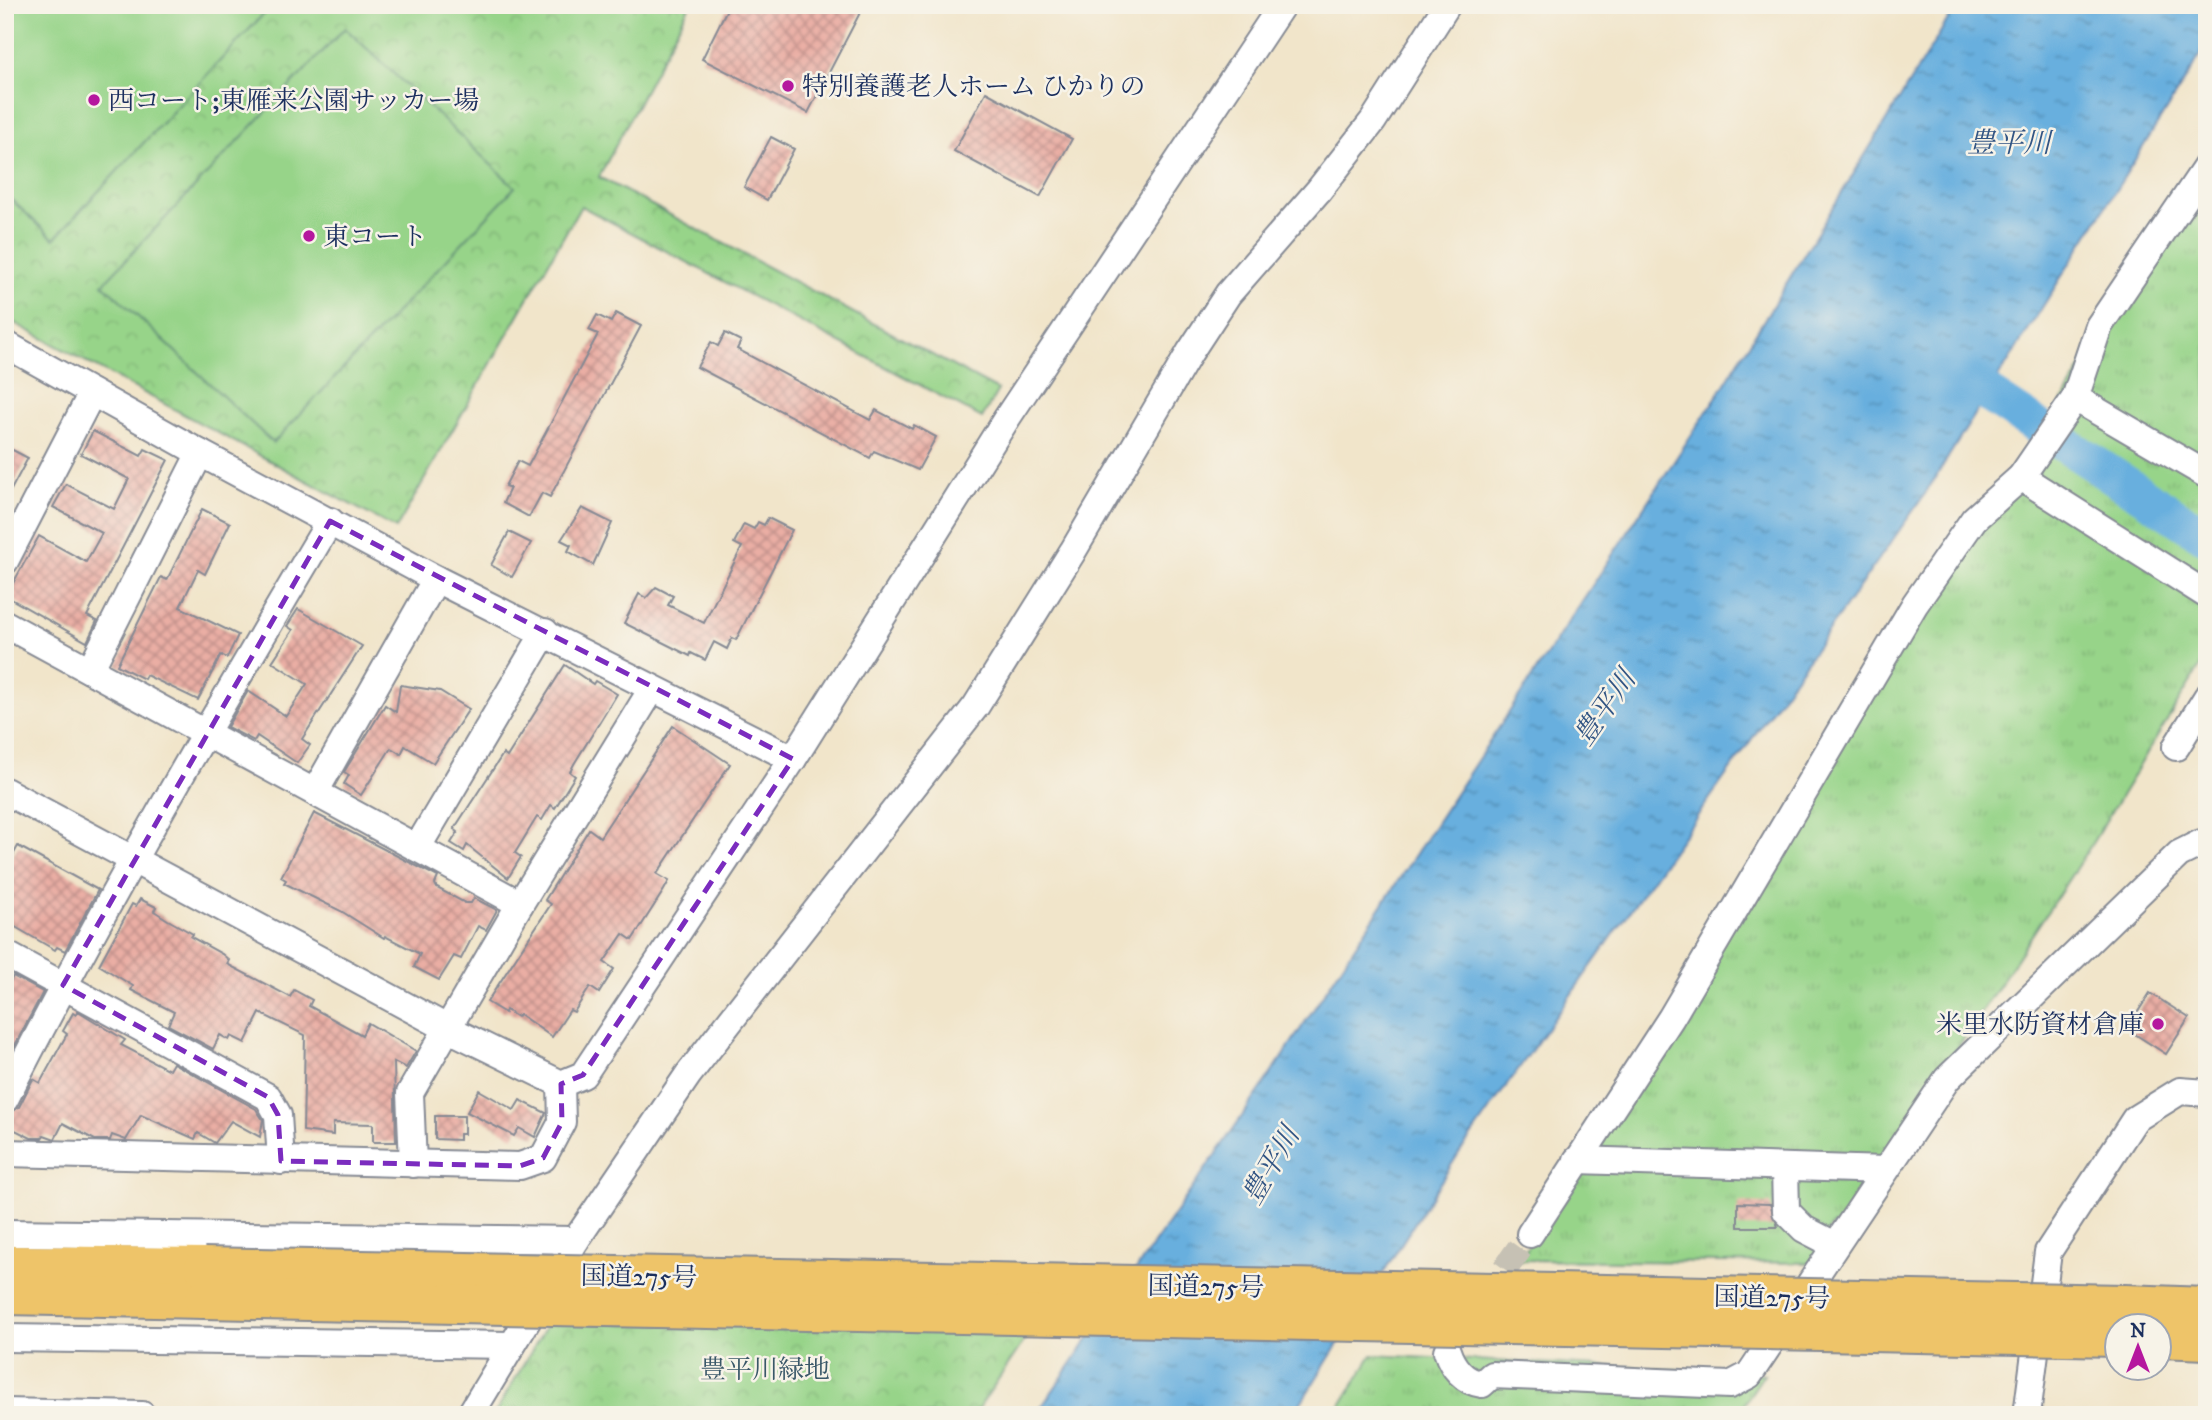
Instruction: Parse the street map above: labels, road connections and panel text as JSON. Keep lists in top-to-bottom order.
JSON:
{
  "streets": {
    "highway": ["国道275号"]
  },
  "water": ["豊平川"],
  "parks": ["豊平川緑地"],
  "places": [
    "特別養護老人ホーム ひかりの",
    "西コート;東雁来公園サッカー場",
    "東コート",
    "米里水防資材倉庫"
  ],
  "north": "top"
}
